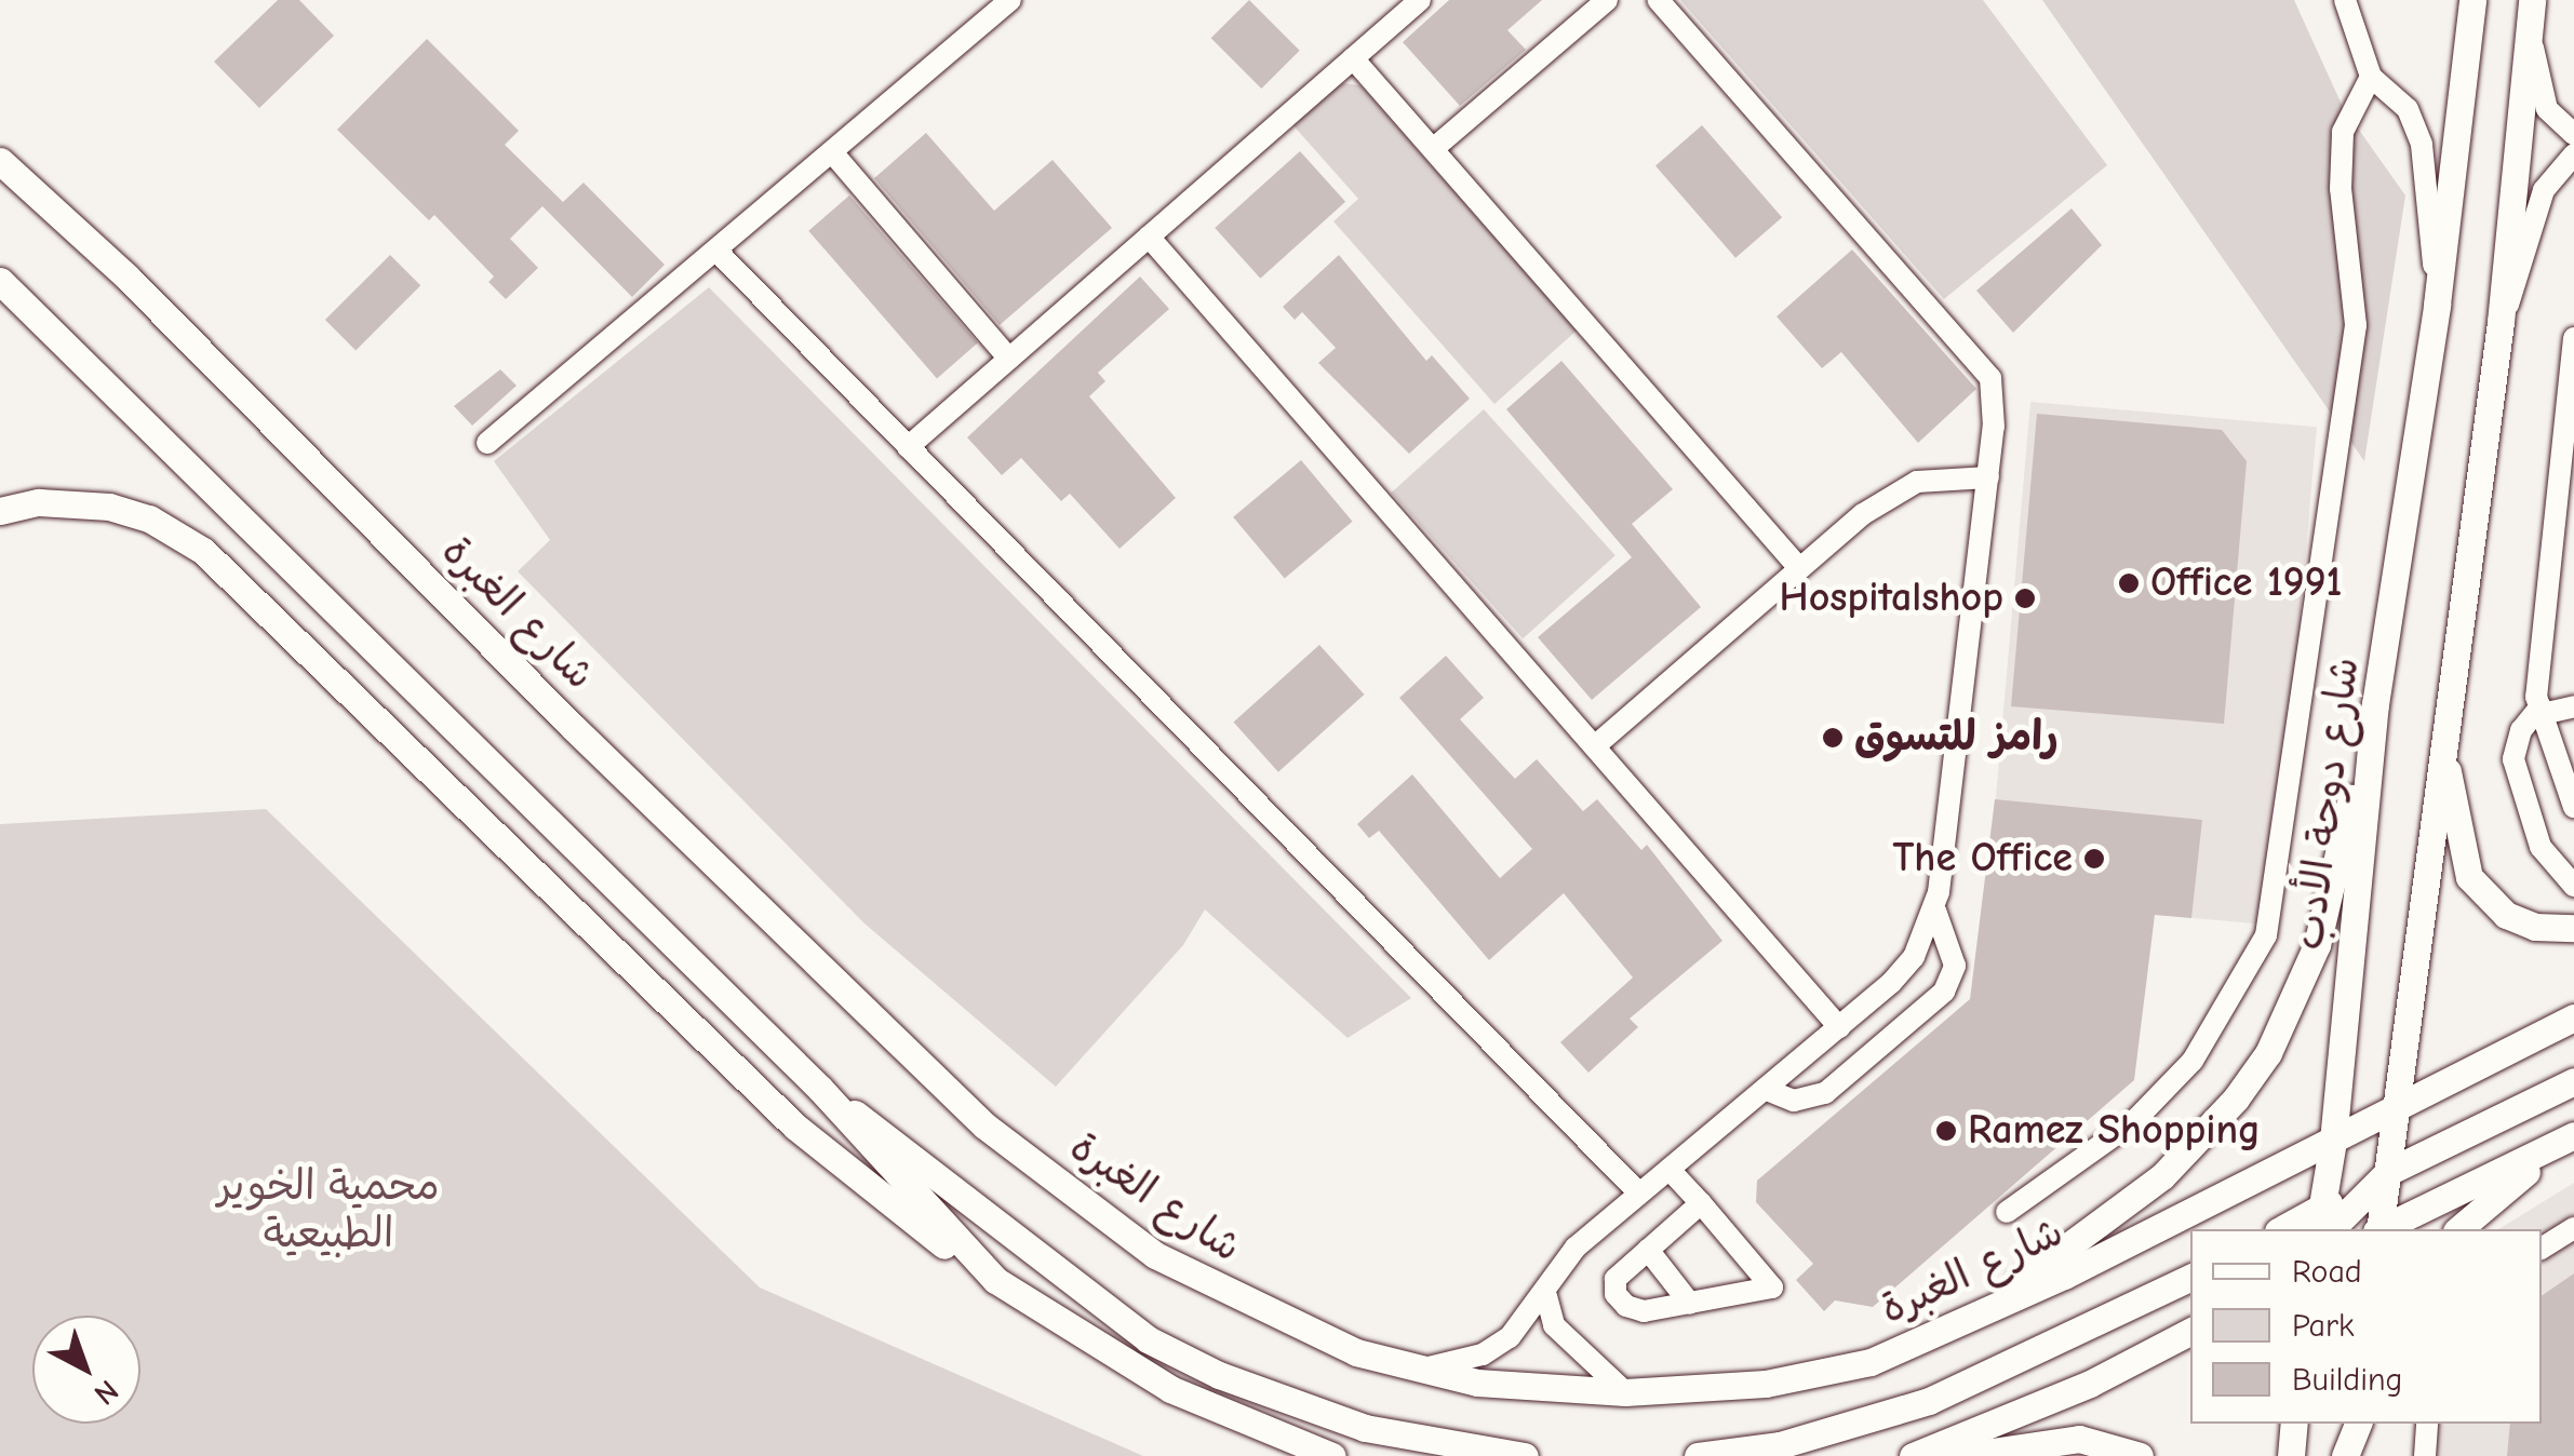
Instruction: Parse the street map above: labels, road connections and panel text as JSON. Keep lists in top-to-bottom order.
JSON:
{
  "streets": {
    "main road": ["شارع الغبرة", "شارع دوحة الأدب"]
  },
  "crossings": [
    ["شارع الغبرة", "شارع دوحة الأدب"]
  ],
  "parks": ["محمية الخوير الطبيعية"],
  "places": [
    "Office 1991",
    "Hospitalshop",
    "رامز للتسوق",
    "The Office",
    "Ramez Shopping"
  ],
  "legend": ["Road", "Park", "Building"],
  "north": "bottom right"
}
